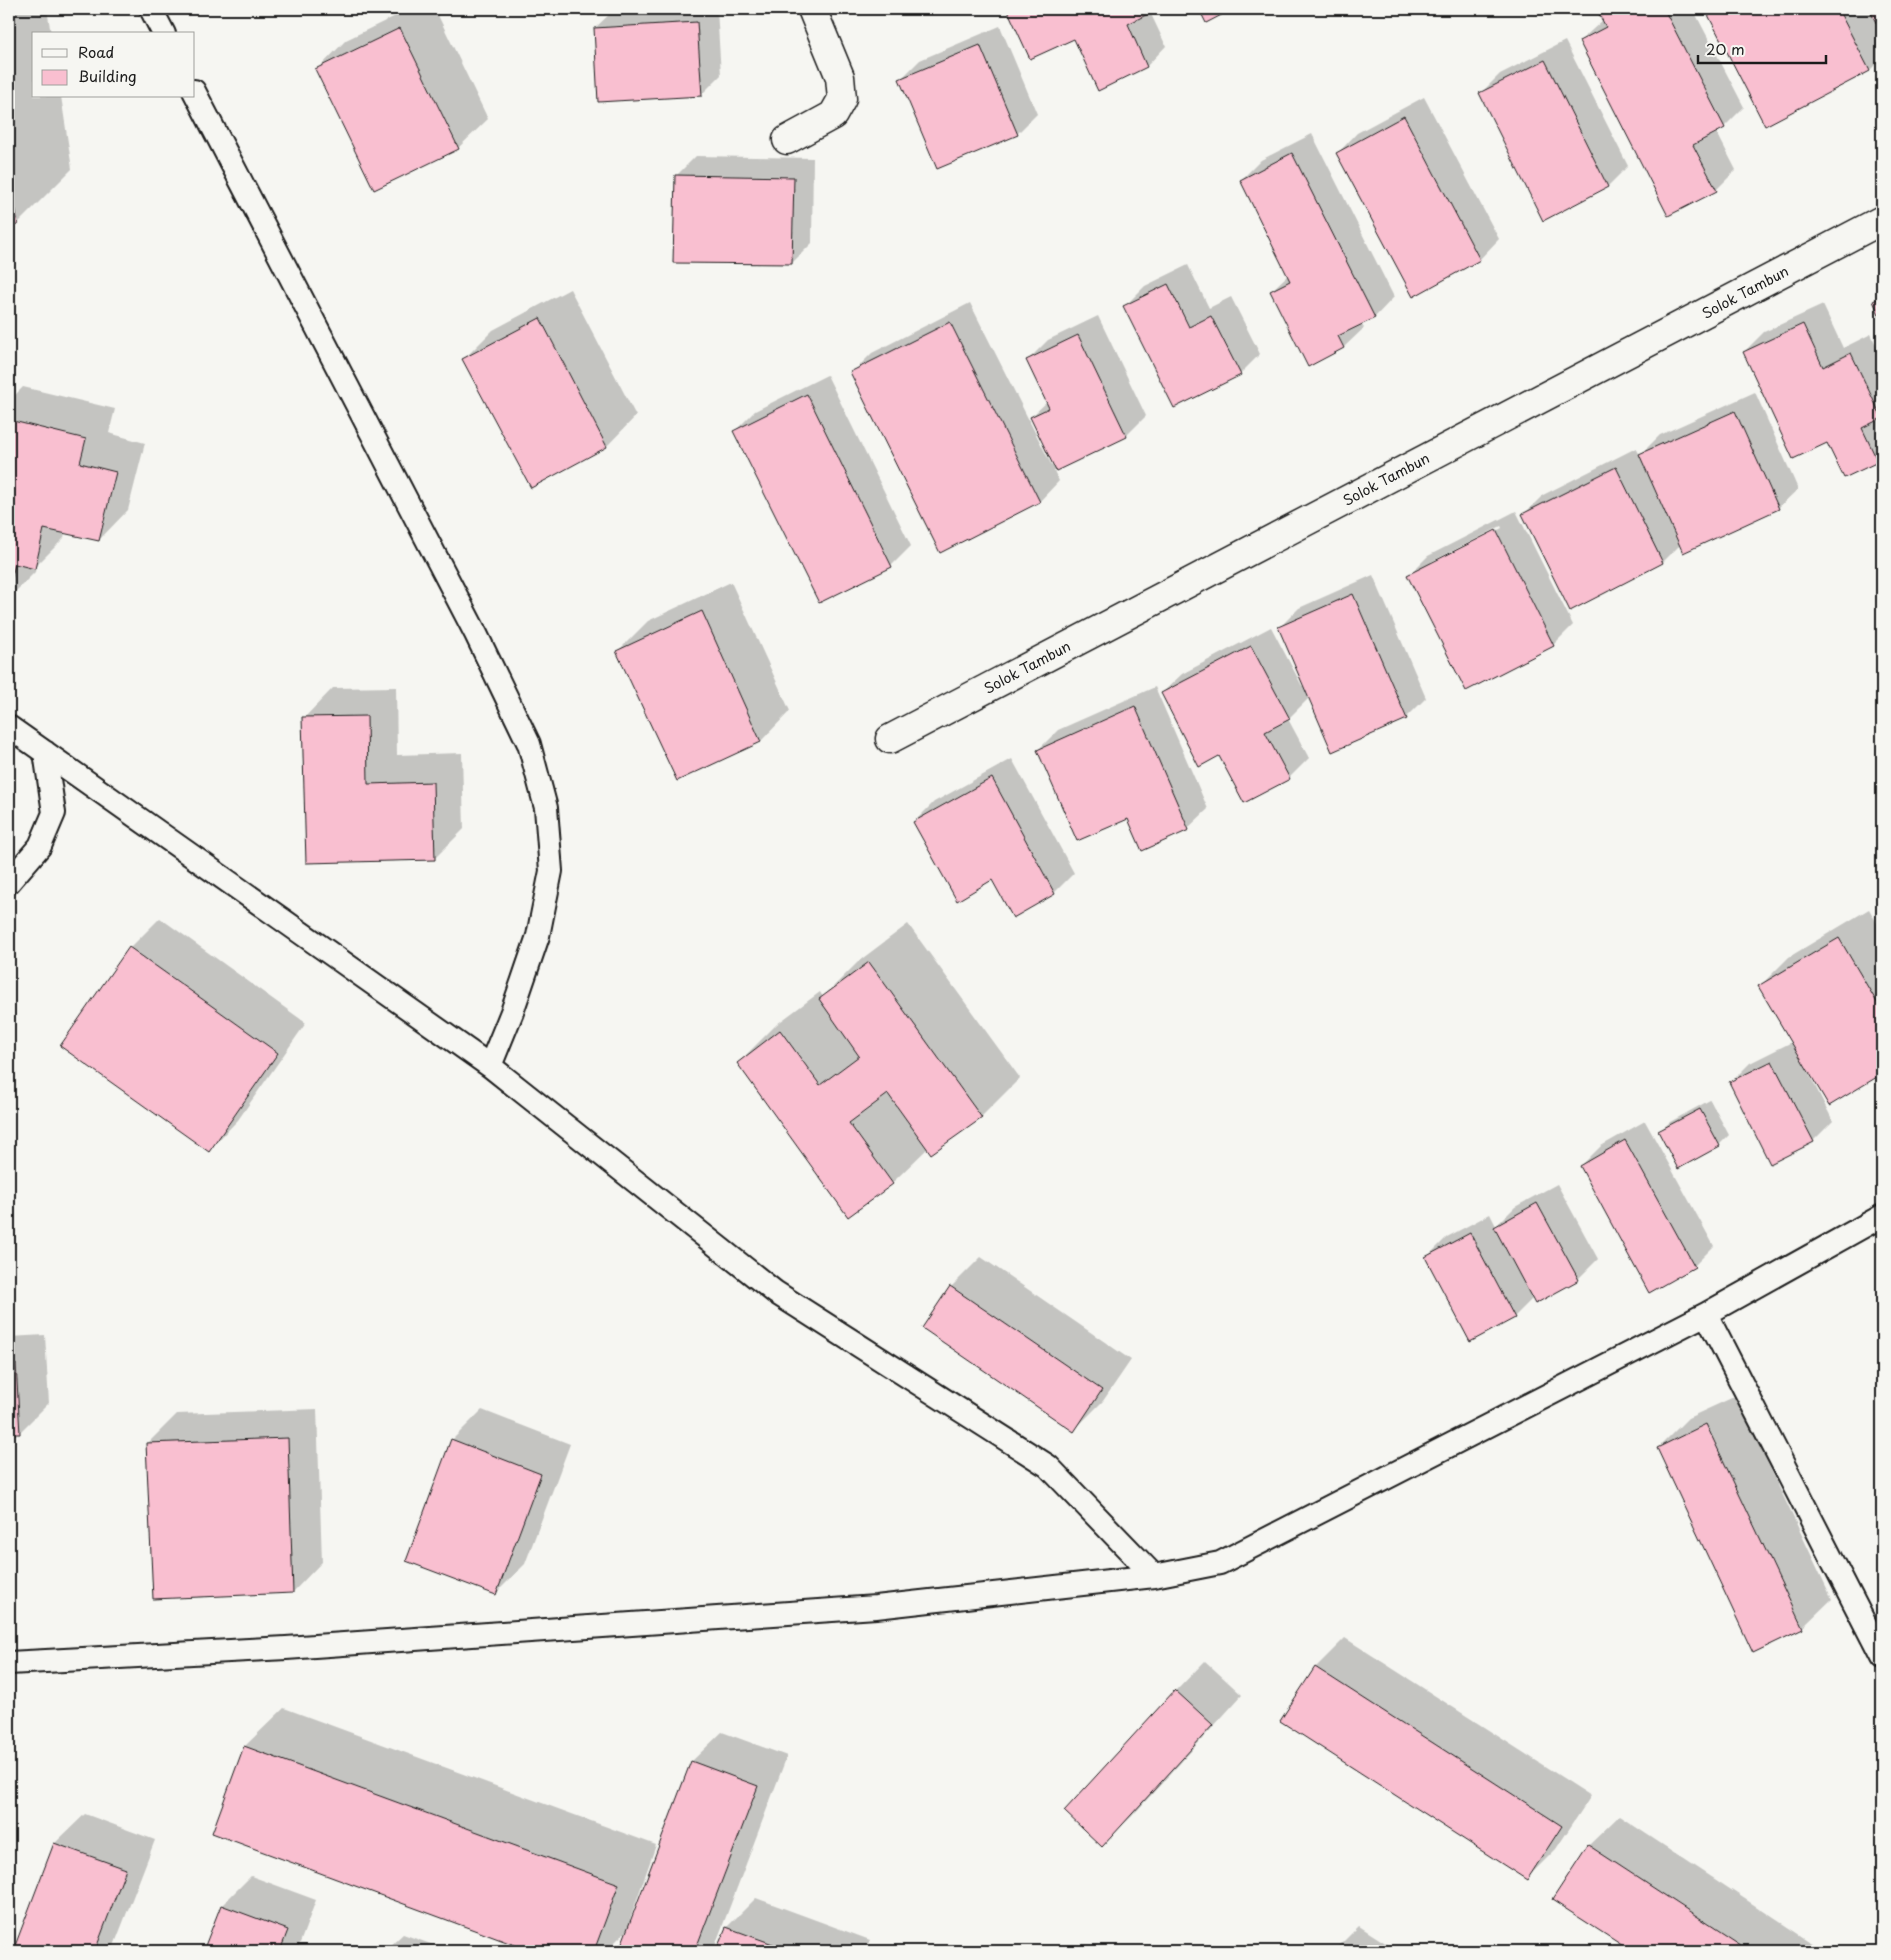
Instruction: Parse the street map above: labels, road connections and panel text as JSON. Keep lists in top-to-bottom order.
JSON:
{
  "streets": {
    "street": ["Solok Tambun"]
  },
  "legend": ["Road", "Building"],
  "scale_bar": "20 m"
}
